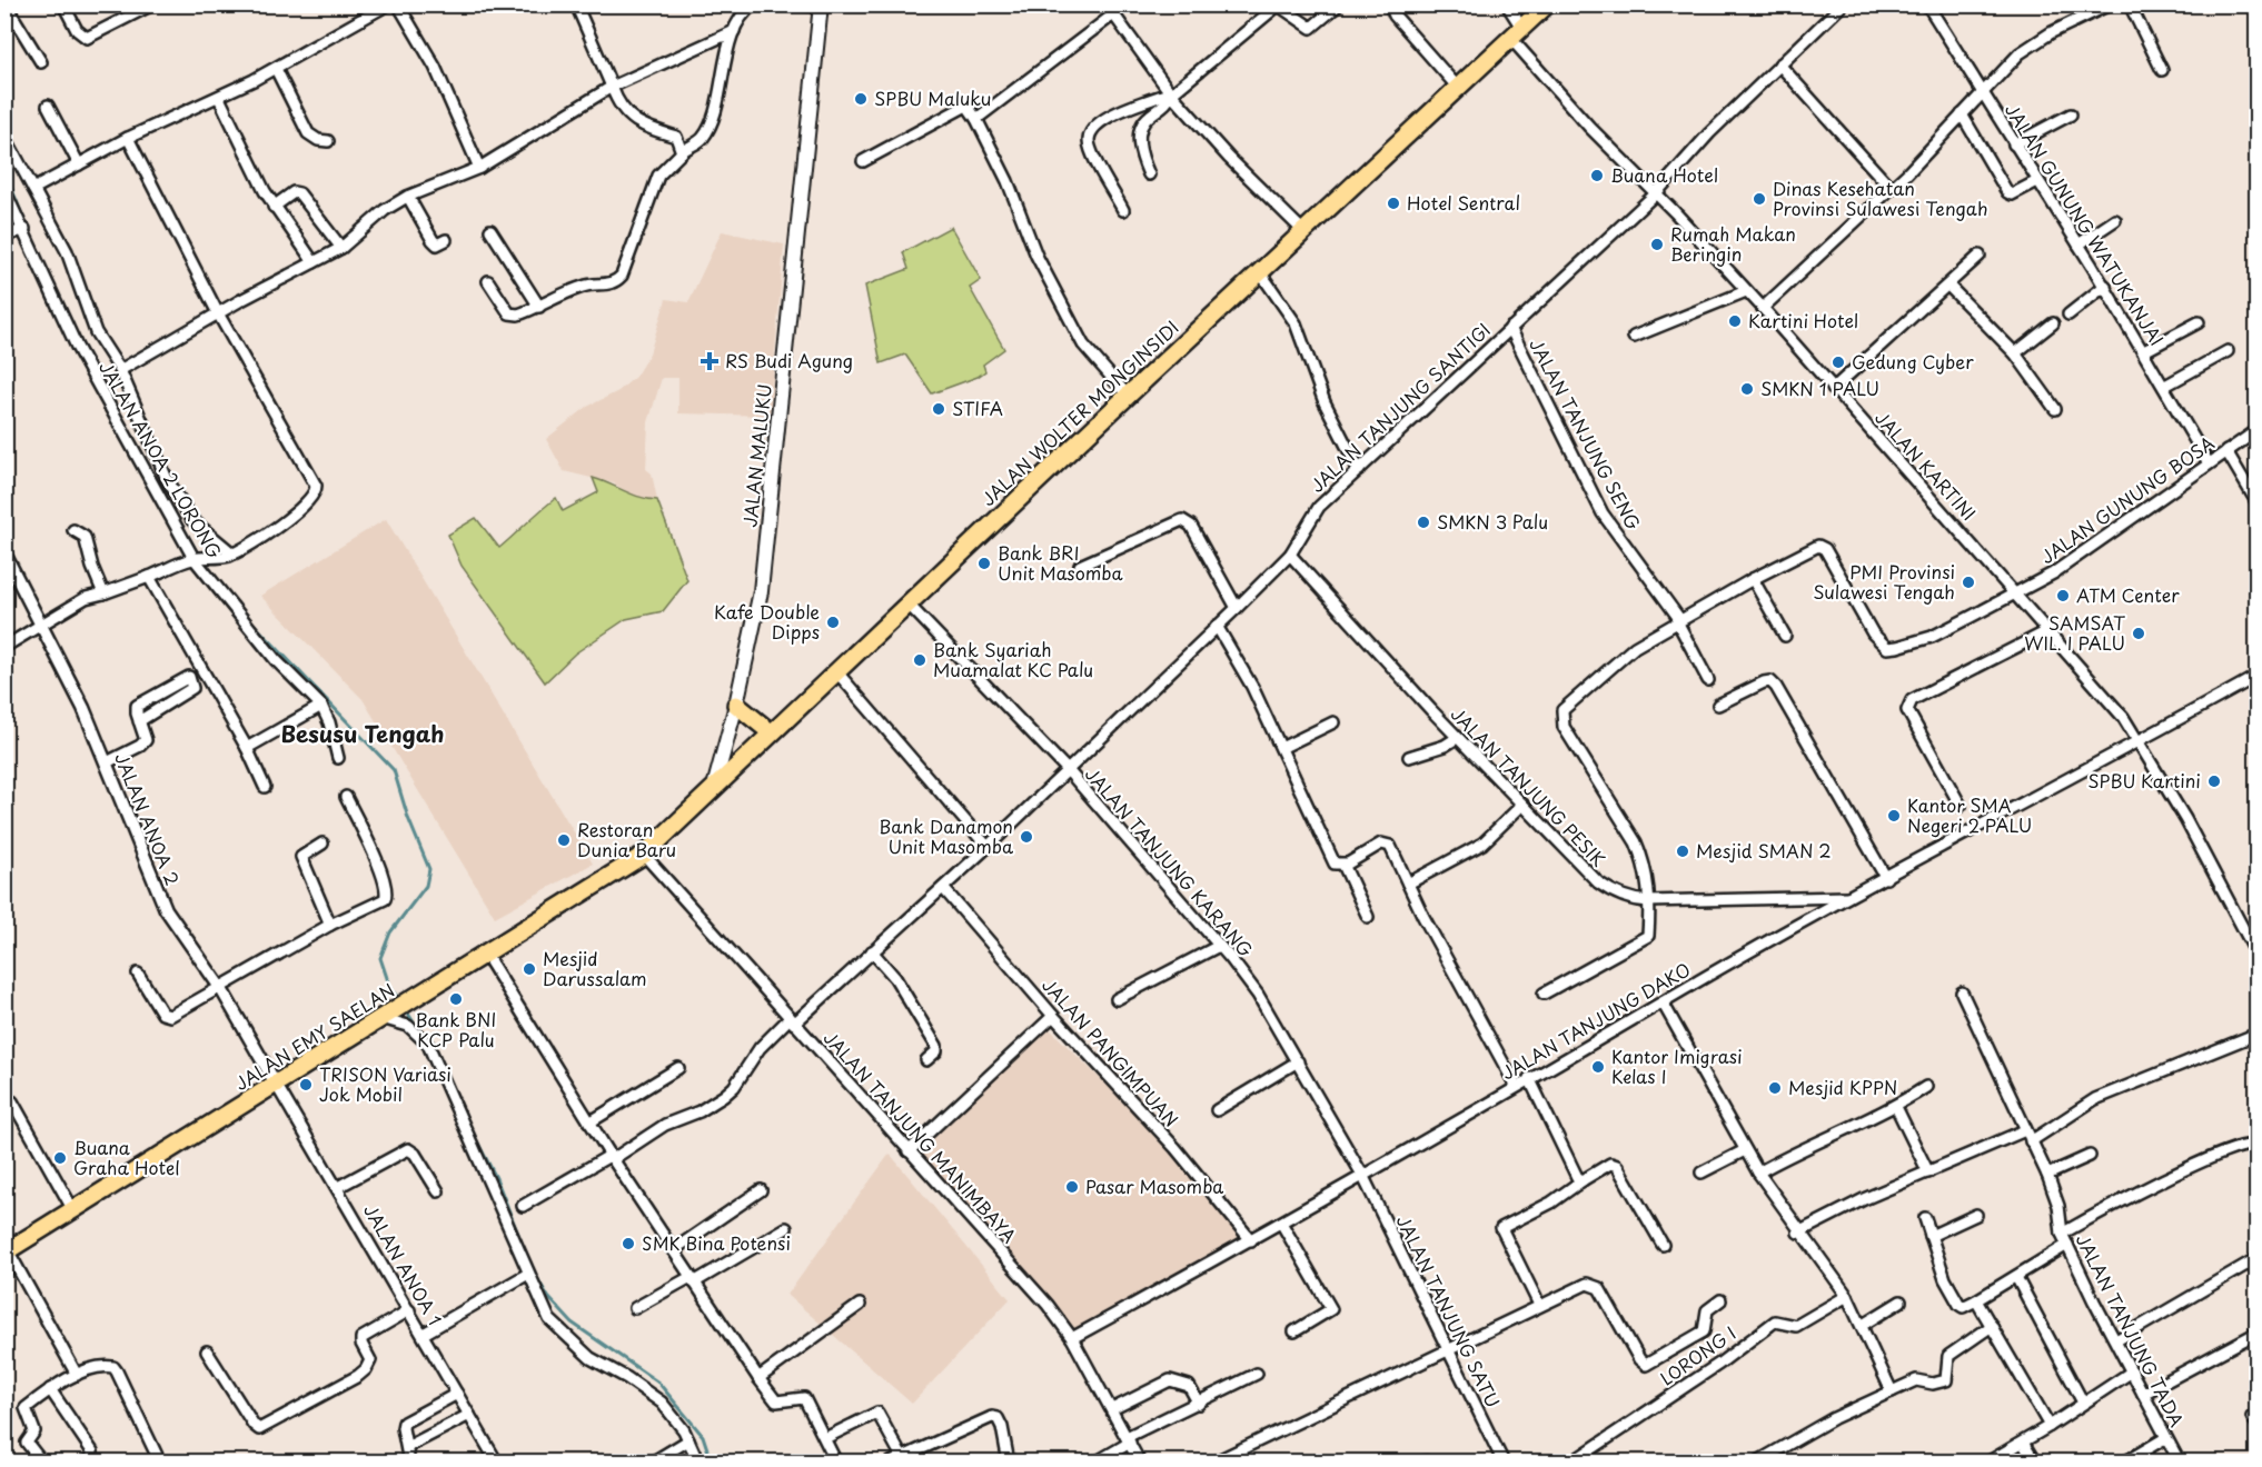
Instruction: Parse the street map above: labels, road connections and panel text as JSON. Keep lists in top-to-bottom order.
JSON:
{
  "streets": {
    "highway": ["JALAN WOLTER MONGINSIDI", "JALAN EMY SAELAN"],
    "main road": ["JALAN MALUKU"],
    "street": [
      "JALAN GUNUNG WATUKANJAI",
      "JALAN TANJUNG SANTIGI",
      "JALAN TANJUNG SENG",
      "JALAN ANOA 2 LORONG",
      "JALAN KARTINI",
      "JALAN GUNUNG BOSA",
      "JALAN TANJUNG PESIK",
      "JALAN ANOA 2",
      "JALAN TANJUNG KARANG",
      "JALAN TANJUNG DAKO",
      "JALAN PANGIMPUAN",
      "JALAN TANJUNG MANIMBAYA",
      "JALAN ANOA 1",
      "JALAN TANJUNG SATU",
      "JALAN TANJUNG TADA",
      "LORONG I"
    ]
  },
  "crossings": [
    ["JALAN GUNUNG WATUKANJAI", "JALAN GUNUNG BOSA"],
    ["JALAN TANJUNG SANTIGI", "JALAN TANJUNG SENG"],
    ["JALAN TANJUNG SANTIGI", "JALAN KARTINI"],
    ["JALAN TANJUNG SANTIGI", "JALAN TANJUNG PESIK"],
    ["JALAN TANJUNG SANTIGI", "JALAN TANJUNG KARANG"],
    ["JALAN WOLTER MONGINSIDI", "JALAN MALUKU"],
    ["JALAN WOLTER MONGINSIDI", "JALAN KARTINI"],
    ["JALAN WOLTER MONGINSIDI", "JALAN TANJUNG KARANG"],
    ["JALAN WOLTER MONGINSIDI", "JALAN EMY SAELAN"],
    ["JALAN WOLTER MONGINSIDI", "JALAN TANJUNG MANIMBAYA"],
    ["JALAN KARTINI", "JALAN GUNUNG BOSA"],
    ["JALAN KARTINI", "JALAN TANJUNG DAKO"],
    ["JALAN TANJUNG PESIK", "JALAN TANJUNG DAKO"],
    ["JALAN ANOA 2", "JALAN EMY SAELAN"],
    ["JALAN ANOA 2", "JALAN ANOA 1"],
    ["JALAN TANJUNG KARANG", "JALAN TANJUNG DAKO"],
    ["JALAN TANJUNG KARANG", "JALAN TANJUNG SATU"],
    ["JALAN TANJUNG DAKO", "JALAN PANGIMPUAN"],
    ["JALAN TANJUNG DAKO", "JALAN TANJUNG MANIMBAYA"],
    ["JALAN TANJUNG DAKO", "JALAN TANJUNG SATU"],
    ["JALAN EMY SAELAN", "JALAN TANJUNG MANIMBAYA"],
    ["JALAN EMY SAELAN", "JALAN ANOA 1"]
  ],
  "districts": ["Besusu Tengah"],
  "places": {
    "other": [
      "SPBU Maluku",
      "Buana Hotel",
      "Dinas Kesehatan Provinsi Sulawesi Tengah",
      "Hotel Sentral",
      "Rumah Makan Beringin",
      "Kartini Hotel",
      "Gedung Cyber",
      "SMKN 1 PALU",
      "STIFA",
      "SMKN 3 Palu",
      "Bank BRI Unit Masomba",
      "PMI Provinsi Sulawesi Tengah",
      "ATM Center",
      "Kafe Double Dipps",
      "SAMSAT WIL. I PALU",
      "Bank Syariah Muamalat KC Palu",
      "SPBU Kartini",
      "Kantor SMA Negeri 2 PALU",
      "Bank Danamon Unit Masomba",
      "Restoran Dunia Baru",
      "Mesjid SMAN 2",
      "Mesjid Darussalam",
      "Bank BNI KCP Palu",
      "Kantor Imigrasi Kelas I",
      "TRISON Variasi Jok Mobil",
      "Mesjid KPPN",
      "Buana Graha Hotel",
      "Pasar Masomba",
      "SMK Bina Potensi"
    ],
    "health": ["RS Budi Agung"]
  }
}
